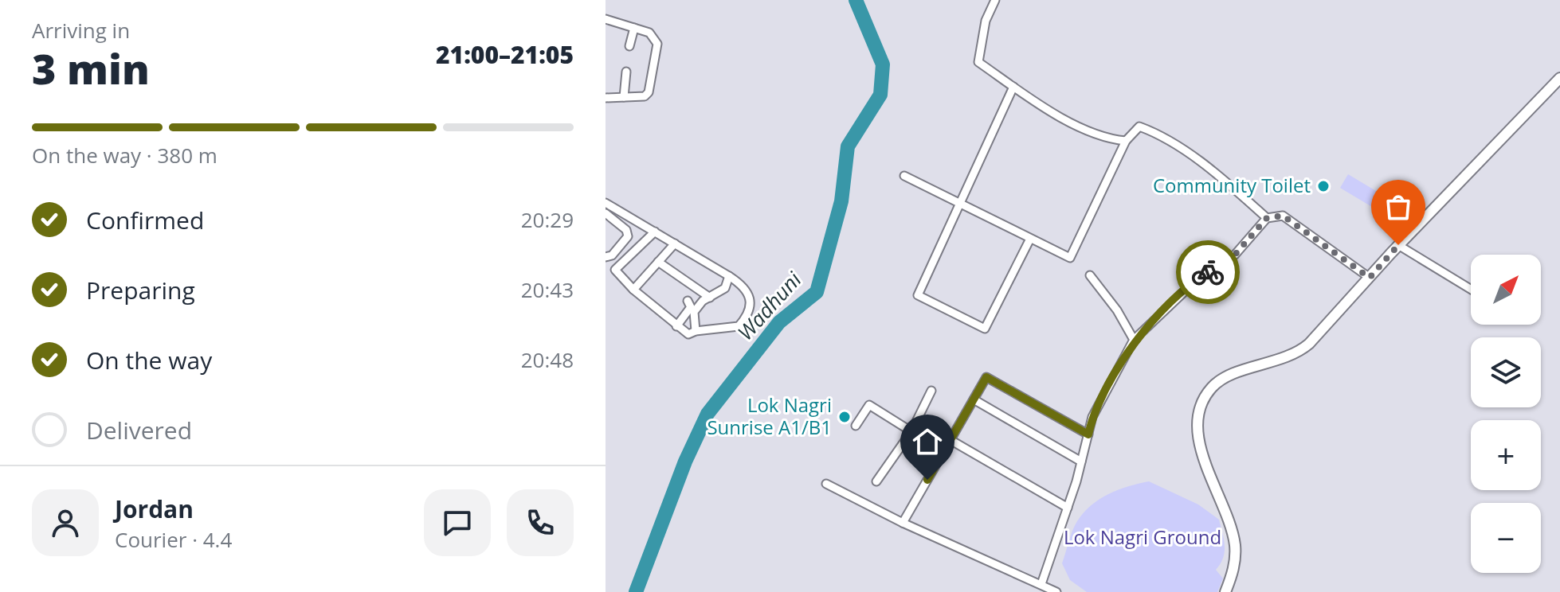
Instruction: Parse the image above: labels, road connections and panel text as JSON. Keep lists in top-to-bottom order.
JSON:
{
  "water": ["Wadhuni"],
  "parks": ["Lok Nagri Ground"],
  "places": ["Community Toilet", "Lok Nagri Sunrise A1/B1"],
  "north": "top right",
  "page": {
    "heading": ["3 min", "Arriving in", "21:00–21:05"],
    "panel": ["Jordan", "Courier · 4.4"],
    "bar": "On the way · 380 m",
    "list": [
      ["Confirmed", "20:29"],
      ["Preparing", "20:43"],
      ["On the way", "20:48"],
      "Delivered"
    ],
    "map_buttons": ["+", "−"]
  }
}
